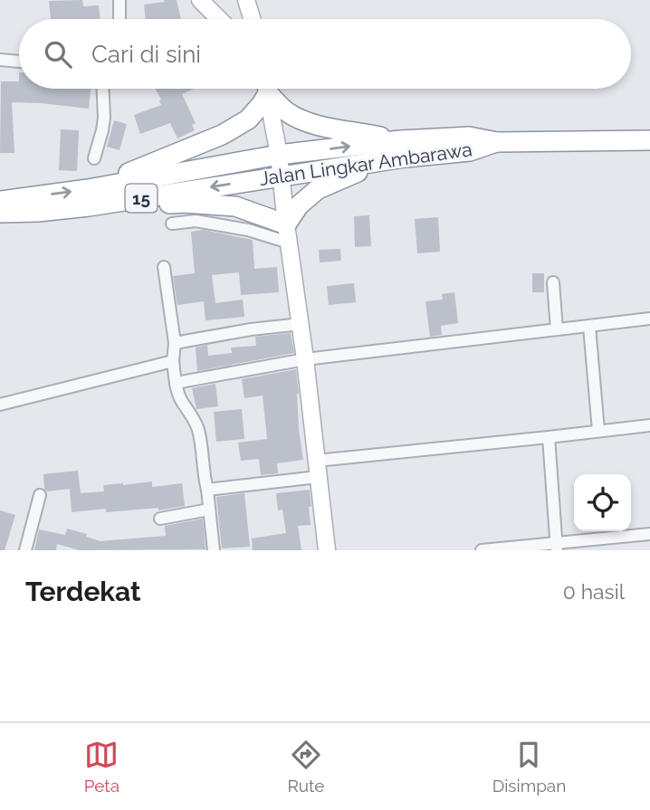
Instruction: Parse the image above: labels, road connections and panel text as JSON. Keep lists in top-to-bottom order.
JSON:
{
  "streets": {
    "highway": ["Jalan Lingkar Ambarawa", "15"]
  },
  "page": {
    "search": "Cari di sini",
    "heading": ["Terdekat", "0 hasil"],
    "nav": ["Peta", "Rute", "Disimpan"]
  }
}
